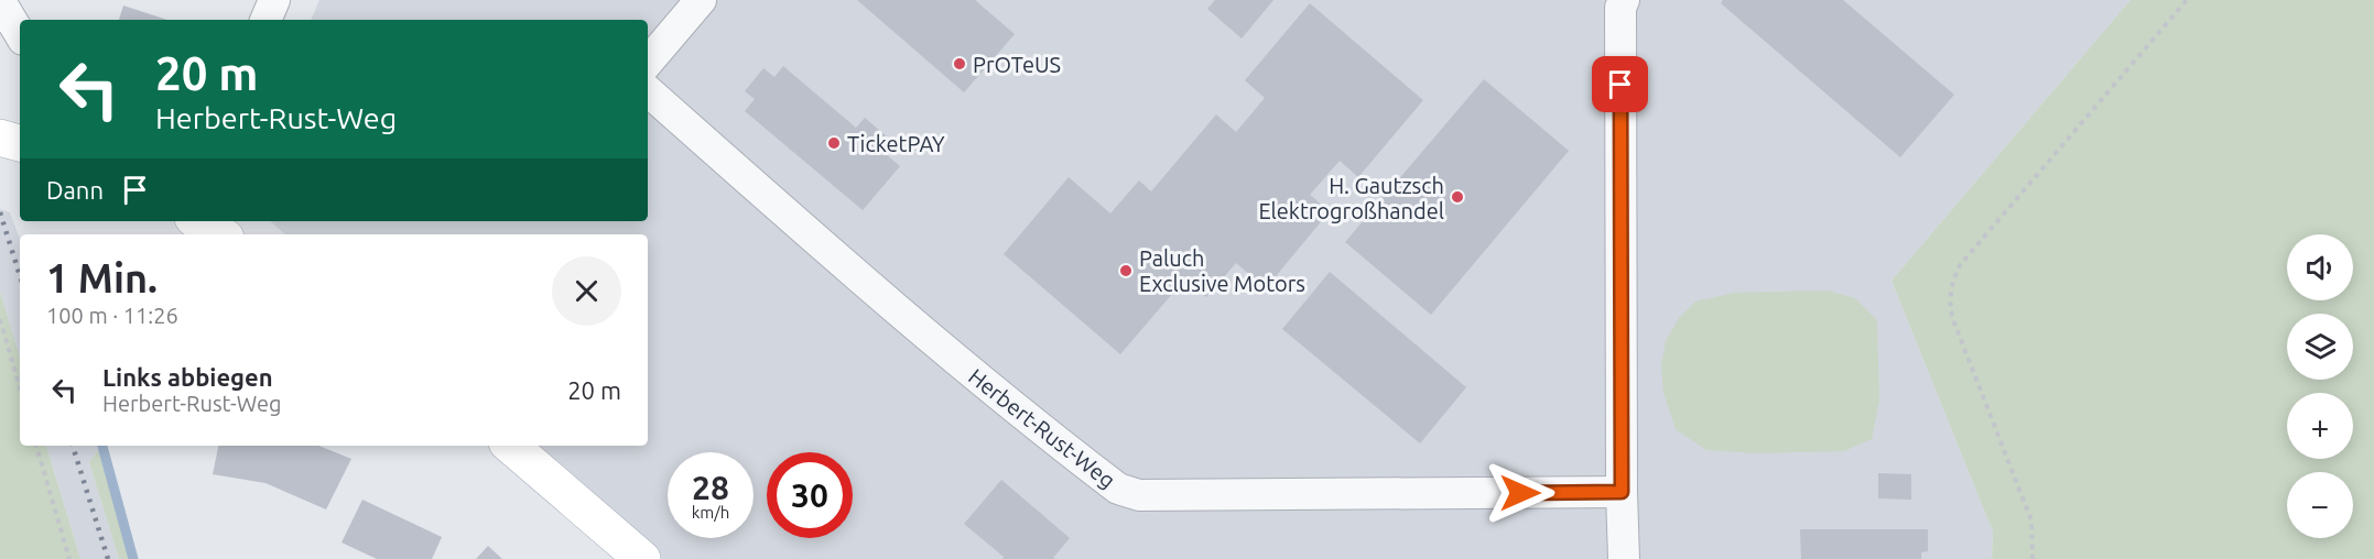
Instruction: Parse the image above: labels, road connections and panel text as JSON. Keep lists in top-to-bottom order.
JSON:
{
  "streets": {
    "street": ["Herbert-Rust-Weg"]
  },
  "places": [
    "PrOTeUS",
    "TicketPAY",
    "H. Gautzsch Elektrogroßhandel",
    "Paluch Exclusive Motors"
  ],
  "page": {
    "turn": ["20 m", "Herbert-Rust-Weg"],
    "then": "Dann",
    "map_buttons": ["+", "−"],
    "heading": ["1 Min.", "100 m · 11:26"],
    "list": [
      {
        "name": "Links abbiegen",
        "note": "Herbert-Rust-Weg",
        "value": "20 m"
      }
    ],
    "speed": "28 km/h",
    "limit": "30"
  }
}
